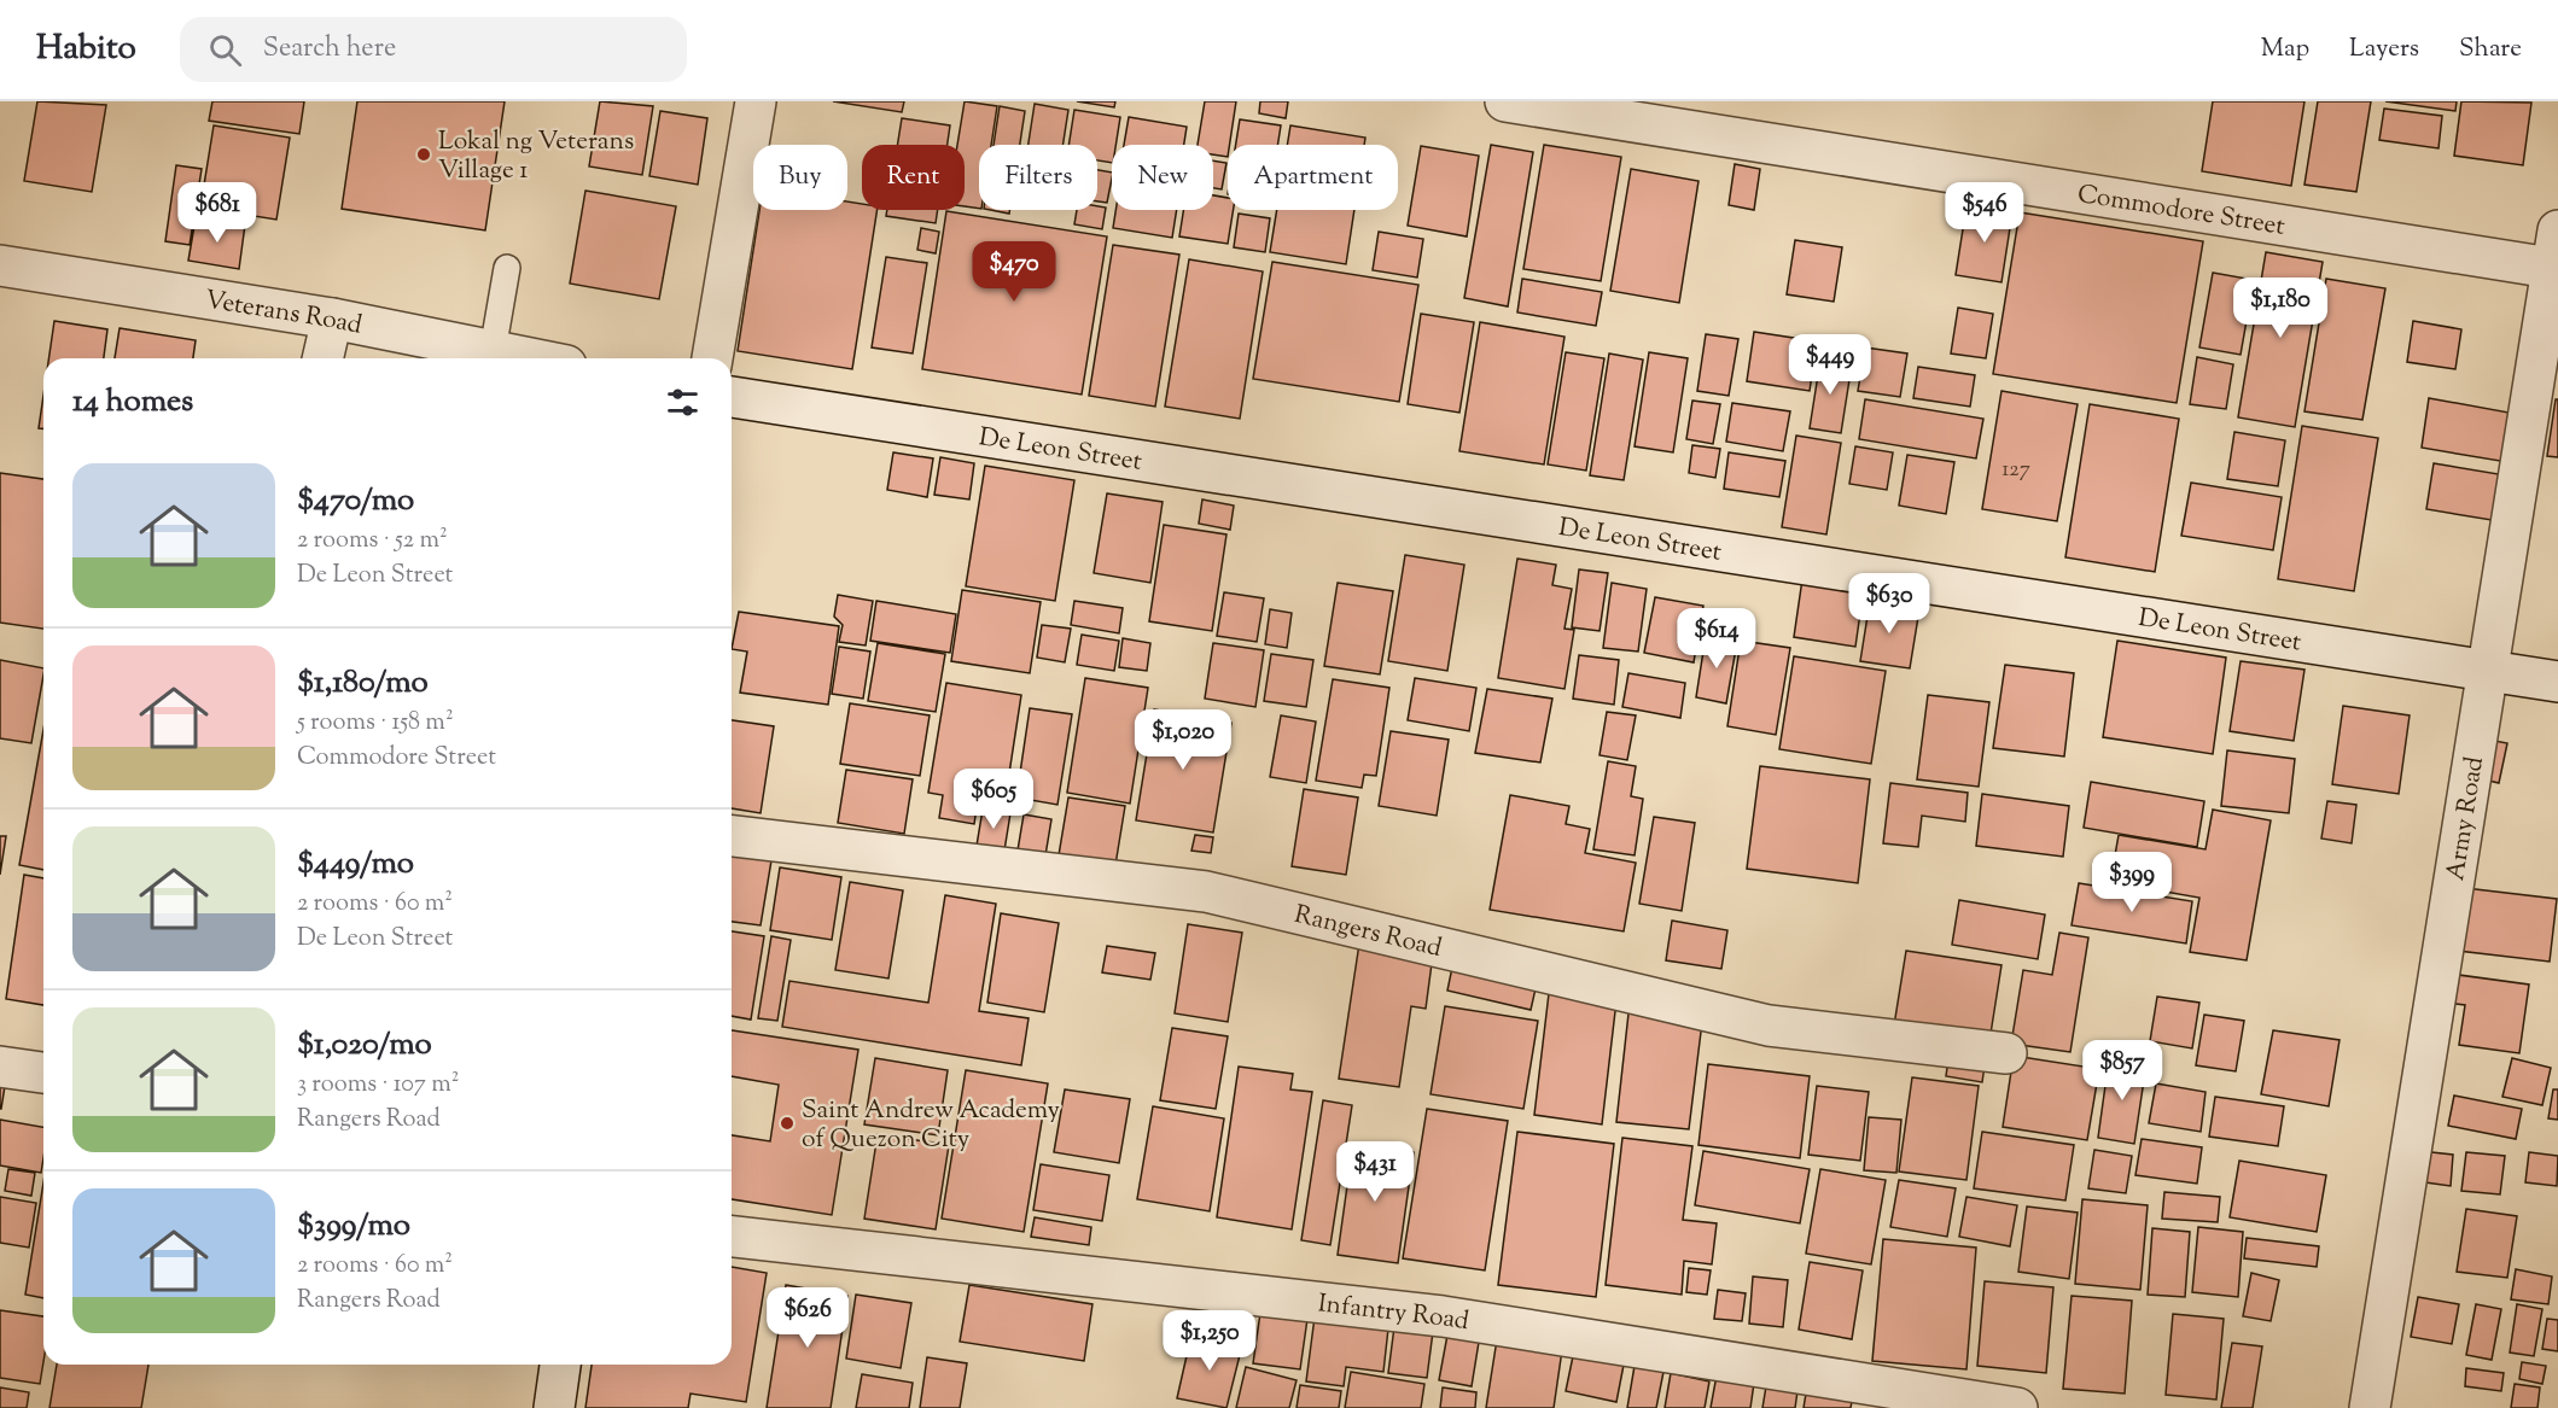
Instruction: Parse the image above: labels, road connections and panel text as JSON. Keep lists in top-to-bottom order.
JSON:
{
  "streets": {
    "street": [
      "Commodore Street",
      "Veterans Road",
      "De Leon Street",
      "Army Road",
      "Rangers Road",
      "Infantry Road"
    ]
  },
  "crossings": [
    ["Commodore Street", "Army Road"],
    ["De Leon Street", "Army Road"]
  ],
  "places": ["Lokal ng Veterans Village 1", "Saint Andrew Academy of Quezon City"],
  "house_numbers": ["127"],
  "page": {
    "header": "Habito",
    "search": "Search here",
    "nav": ["Map", "Layers", "Share"],
    "chip": [
      "Buy",
      "Rent",
      "Filters",
      "New",
      "Apartment"
    ],
    "price": [
      "$681",
      "$546",
      "$470",
      "$1,180",
      "$449",
      "$630",
      "$614",
      "$1,020",
      "$605",
      "$399",
      "$857",
      "$431",
      "$626",
      "$1,250"
    ],
    "heading": "14 homes",
    "list": [
      {
        "name": "$470/mo",
        "note": "2 rooms · 52 m² · De Leon Street"
      },
      {
        "name": "$1,180/mo",
        "note": "5 rooms · 158 m² · Commodore Street"
      },
      {
        "name": "$449/mo",
        "note": "2 rooms · 60 m² · De Leon Street"
      },
      {
        "name": "$1,020/mo",
        "note": "3 rooms · 107 m² · Rangers Road"
      },
      {
        "name": "$399/mo",
        "note": "2 rooms · 60 m² · Rangers Road"
      }
    ]
  }
}
